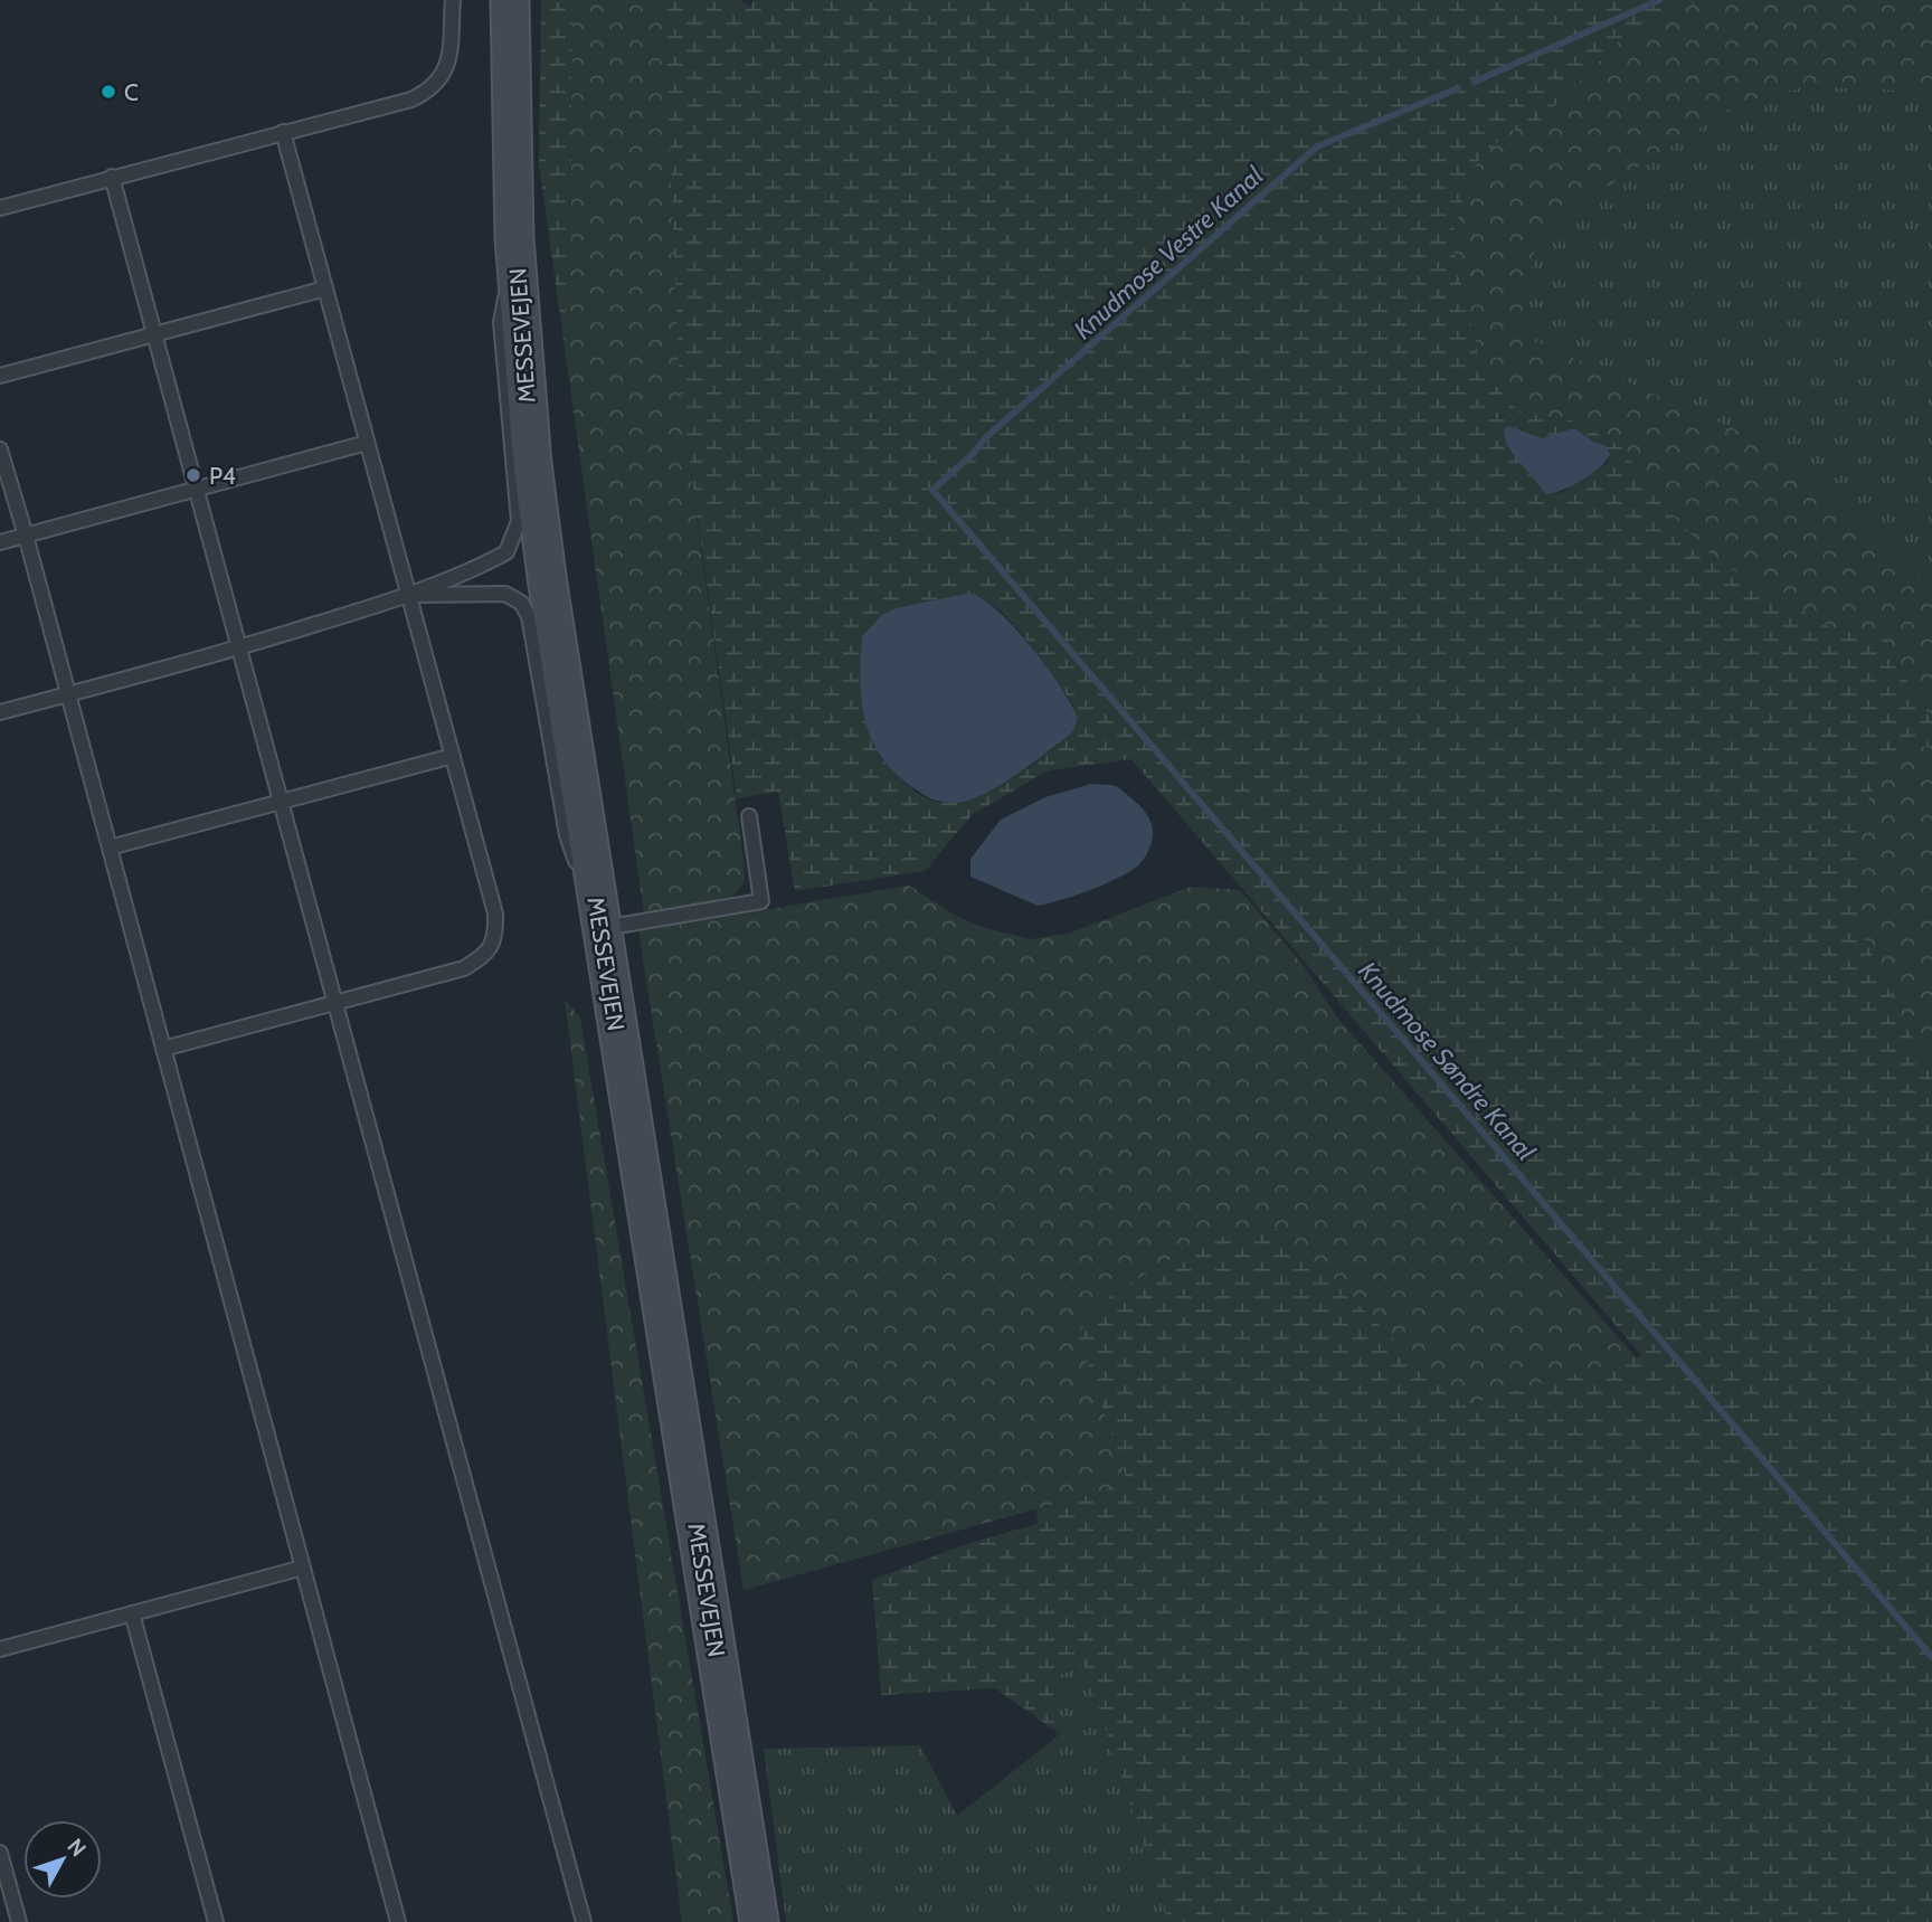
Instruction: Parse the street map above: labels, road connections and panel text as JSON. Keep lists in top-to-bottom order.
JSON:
{
  "streets": {
    "main road": ["MESSEVEJEN"]
  },
  "water": ["Knudmose Vestre Kanal", "Knudmose Søndre Kanal"],
  "places": ["C", "P4"],
  "north": "top right"
}
